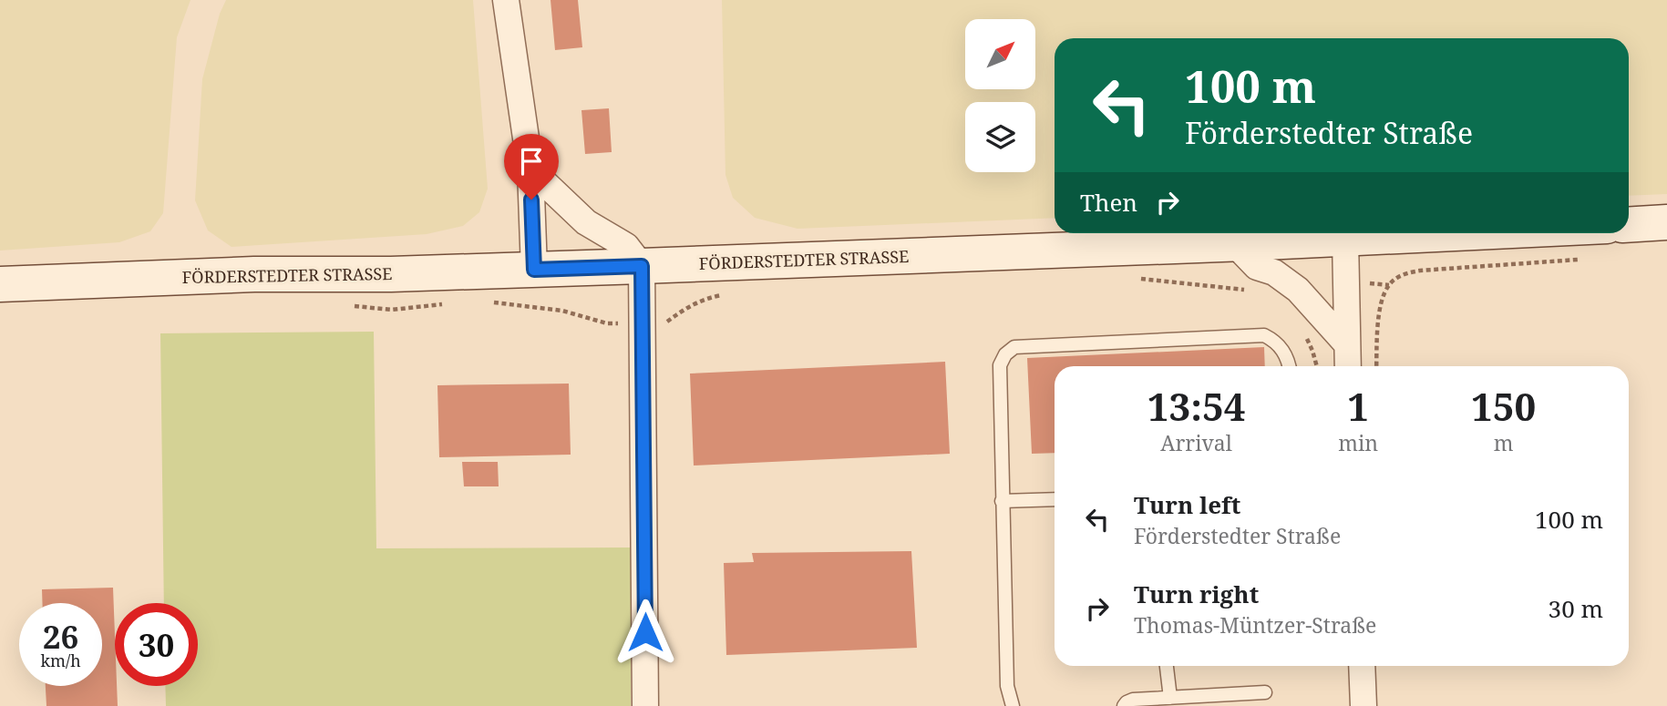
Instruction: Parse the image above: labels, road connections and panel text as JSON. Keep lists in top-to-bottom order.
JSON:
{
  "streets": {
    "main road": ["FÖRDERSTEDTER STRASSE"]
  },
  "north": "top right",
  "page": {
    "turn": ["100 m", "Förderstedter Straße"],
    "then": "Then",
    "eta": [
      "13:54",
      "Arrival",
      "1",
      "min",
      "150",
      "m"
    ],
    "list": [
      {
        "name": "Turn left",
        "note": "Förderstedter Straße",
        "value": "100 m"
      },
      {
        "name": "Turn right",
        "note": "Thomas-Müntzer-Straße",
        "value": "30 m"
      }
    ],
    "speed": "26 km/h",
    "limit": "30"
  }
}
